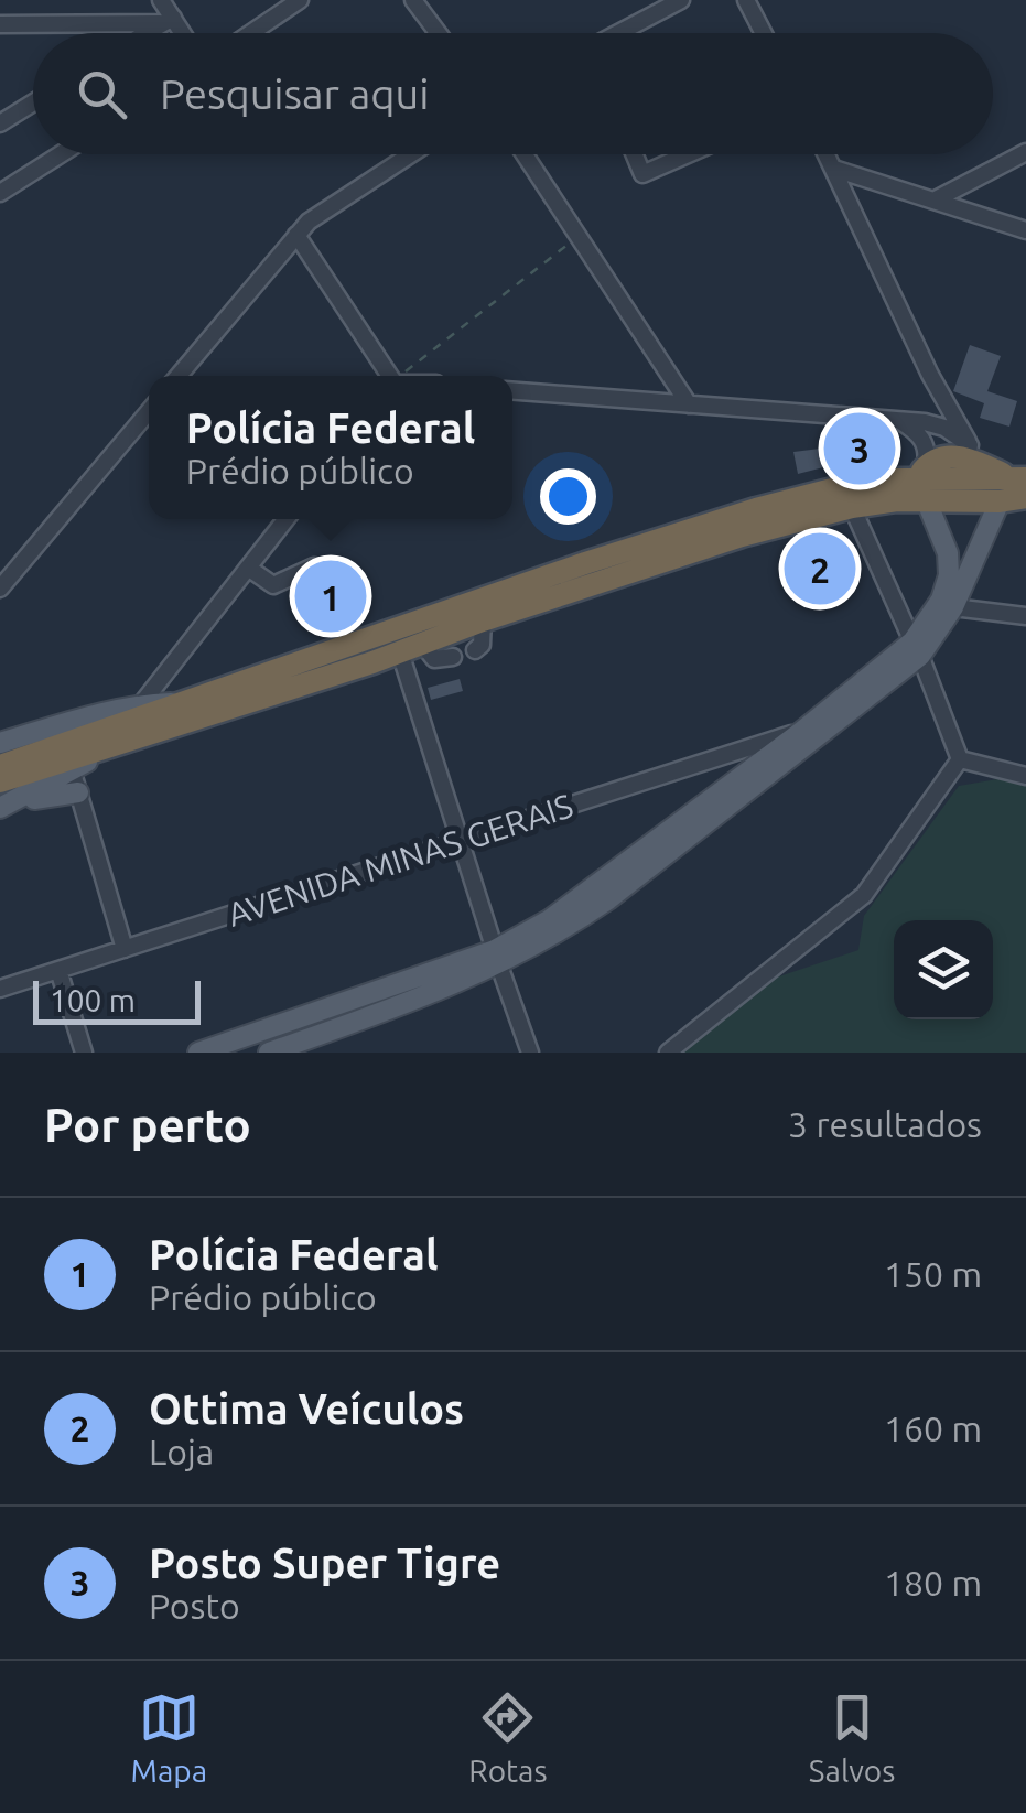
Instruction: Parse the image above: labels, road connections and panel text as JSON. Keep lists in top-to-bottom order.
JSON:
{
  "streets": {
    "street": ["AVENIDA MINAS GERAIS"]
  },
  "scale_bar": "100 m",
  "page": {
    "search": "Pesquisar aqui",
    "popup": ["Polícia Federal", "Prédio público"],
    "pins": ["3", "2", "1"],
    "scale": "100 m",
    "heading": ["Por perto", "3 resultados"],
    "list": [
      {
        "mark": "1",
        "name": "Polícia Federal",
        "note": "Prédio público",
        "value": "150 m"
      },
      {
        "mark": "2",
        "name": "Ottima Veículos",
        "note": "Loja",
        "value": "160 m"
      },
      {
        "mark": "3",
        "name": "Posto Super Tigre",
        "note": "Posto",
        "value": "180 m"
      }
    ],
    "nav": ["Mapa", "Rotas", "Salvos"]
  }
}
